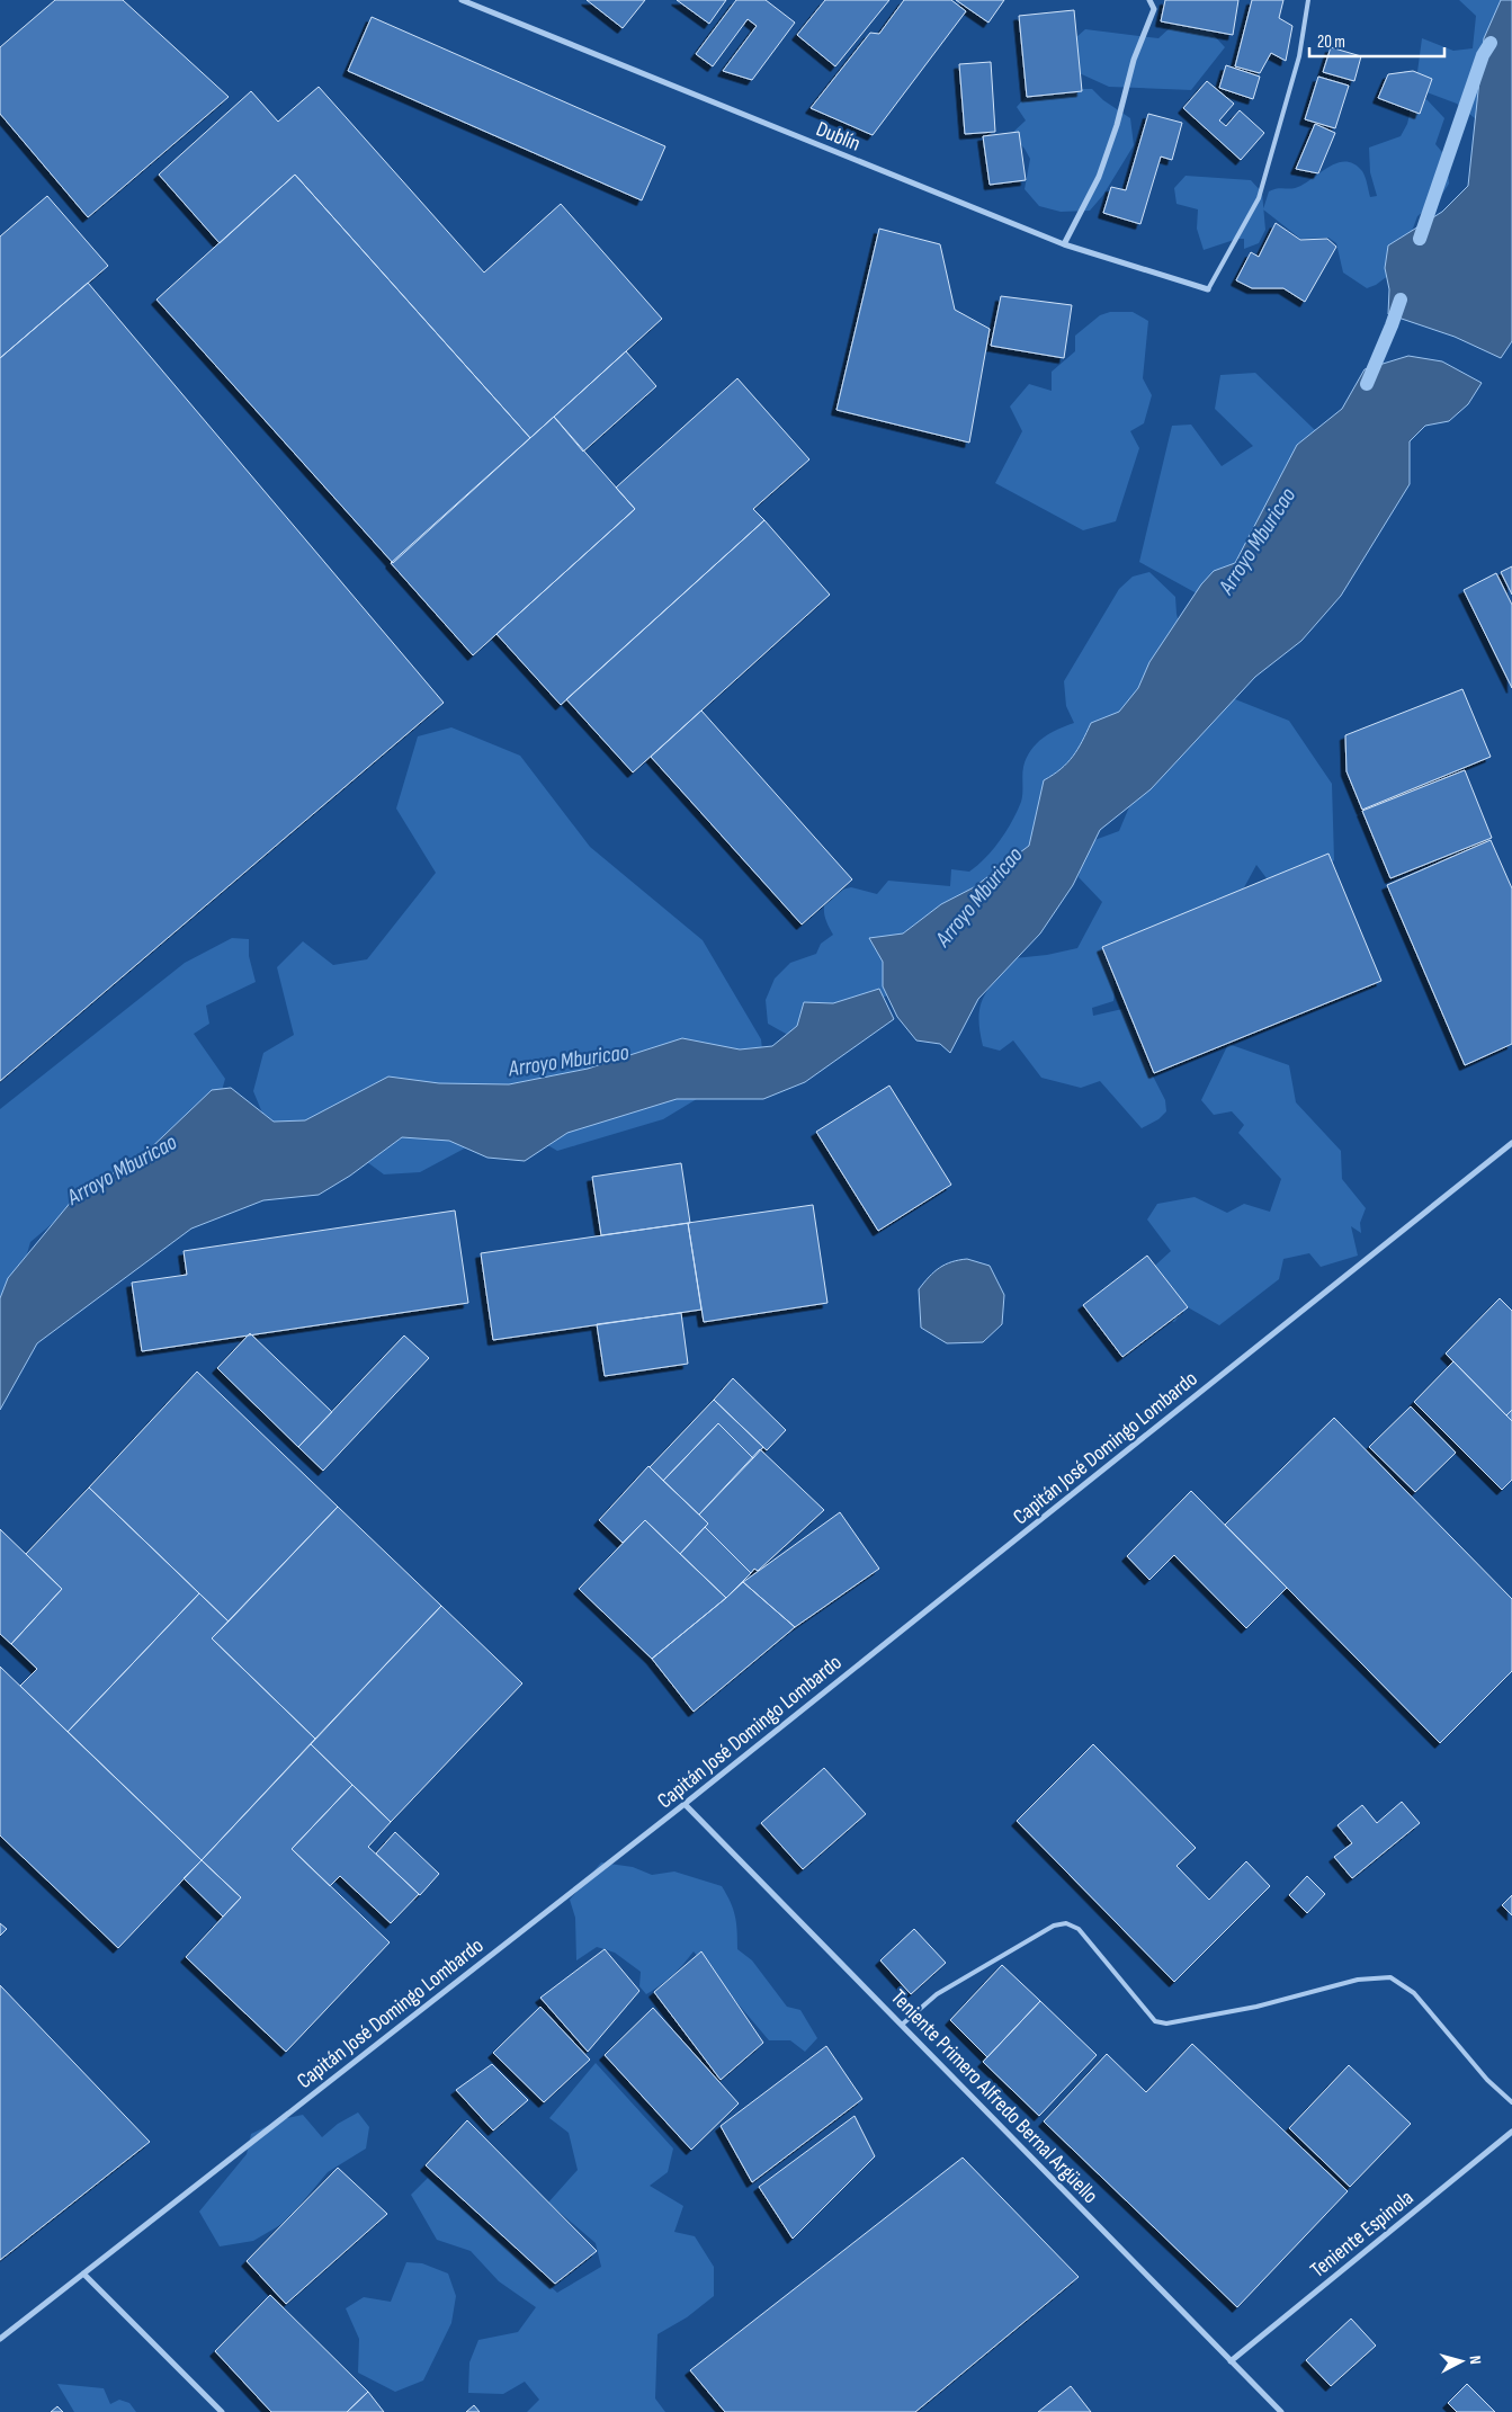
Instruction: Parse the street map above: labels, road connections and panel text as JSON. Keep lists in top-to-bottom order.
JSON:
{
  "streets": {
    "street": [
      "Dublín",
      "Capitán José Domingo Lombardo",
      "Teniente Primero Alfredo Bernal Argüello",
      "Teniente Espinola"
    ]
  },
  "crossings": [
    ["Capitán José Domingo Lombardo", "Teniente Primero Alfredo Bernal Argüello"],
    ["Teniente Primero Alfredo Bernal Argüello", "Teniente Espinola"]
  ],
  "water": ["Arroyo Mburicao"],
  "scale_bar": "20 m",
  "north": "right"
}
